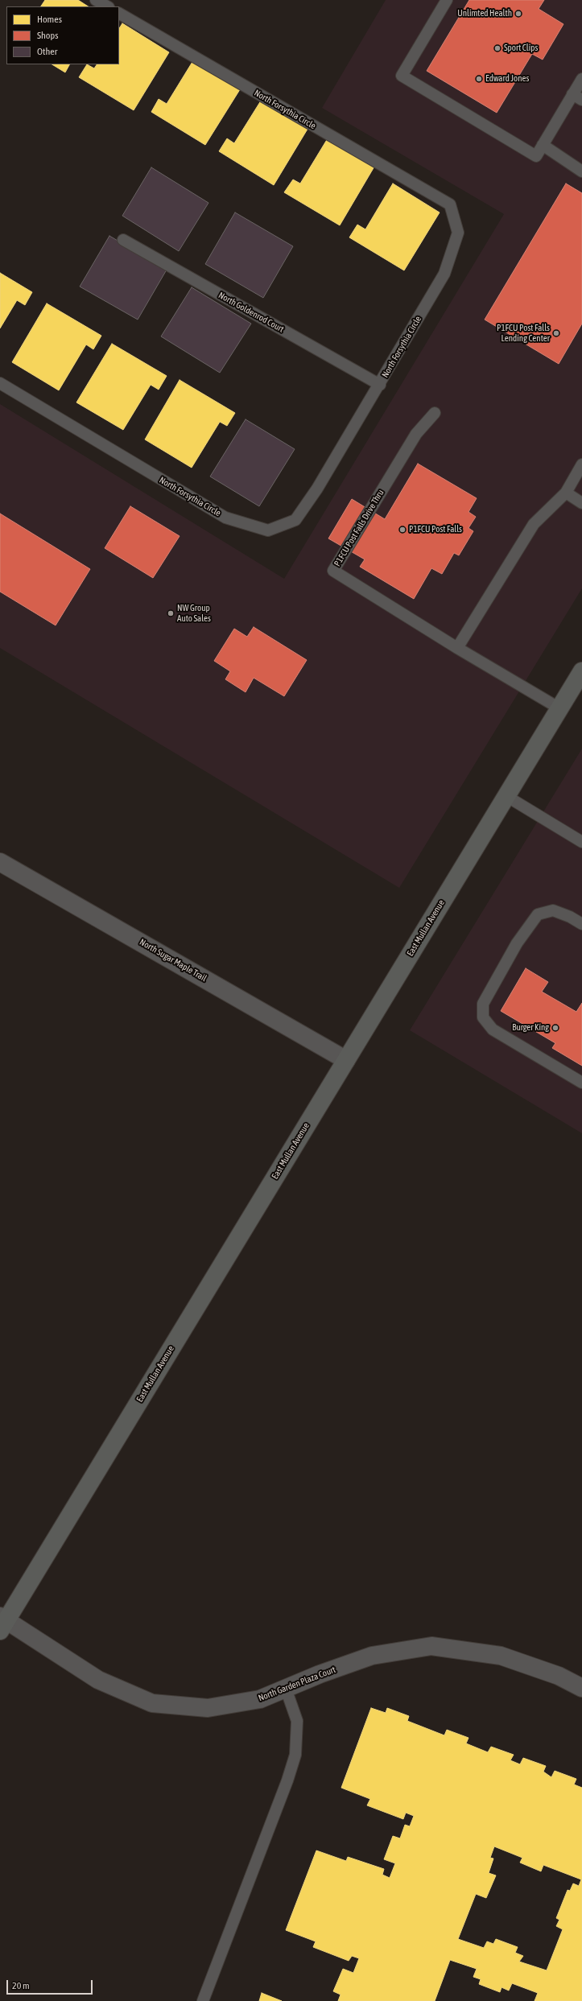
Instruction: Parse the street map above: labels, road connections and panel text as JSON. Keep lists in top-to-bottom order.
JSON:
{
  "streets": {
    "main road": ["East Mullan Avenue"],
    "street": ["North Sugar Maple Trail", "North Garden Plaza Court"],
    "lane": ["North Forsythia Circle", "North Goldenrod Court", "P1FCU Post Falls Drive Thru"]
  },
  "crossings": [
    ["North Forsythia Circle", "North Goldenrod Court"],
    ["East Mullan Avenue", "North Sugar Maple Trail"],
    ["East Mullan Avenue", "North Garden Plaza Court"]
  ],
  "places": [
    "Unlimted Health",
    "Sport Clips",
    "Edward Jones",
    "P1FCU Post Falls Lending Center",
    "P1FCU Post Falls",
    "NW Group Auto Sales",
    "Burger King"
  ],
  "legend": ["Homes", "Shops", "Other"],
  "scale_bar": "20 m"
}
